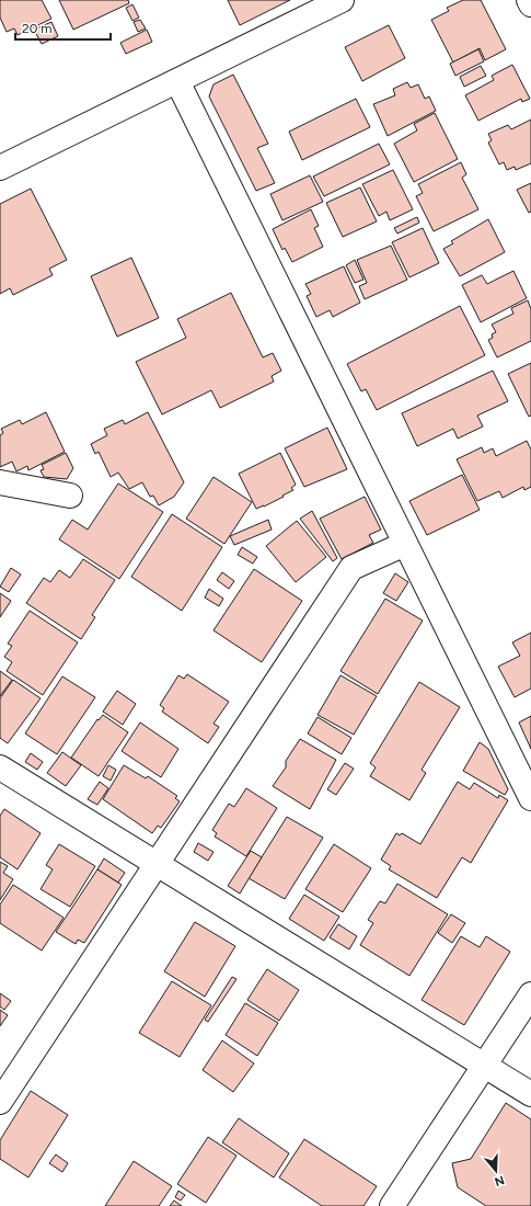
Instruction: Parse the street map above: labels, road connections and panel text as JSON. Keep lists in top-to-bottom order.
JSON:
{
  "scale_bar": "20 m",
  "north": "bottom"
}
